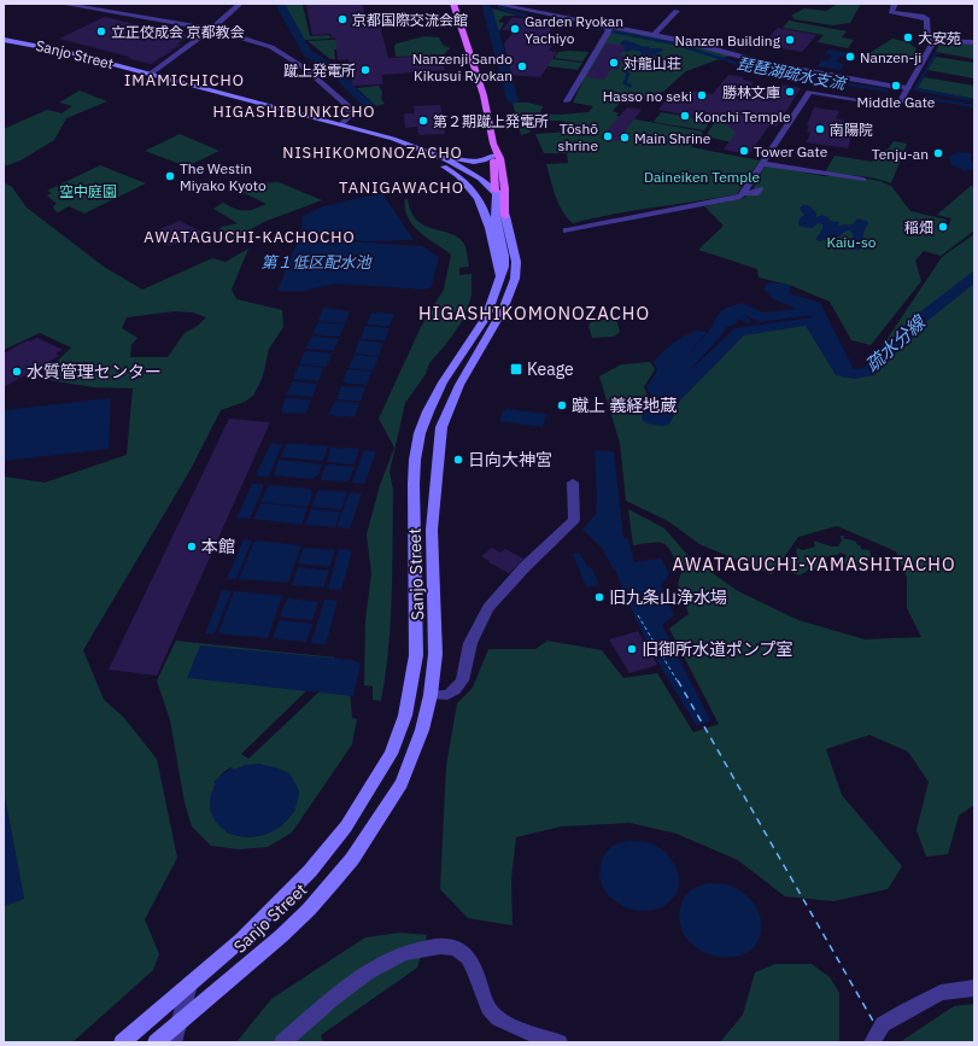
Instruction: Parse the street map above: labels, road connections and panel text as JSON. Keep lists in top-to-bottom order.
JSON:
{
  "streets": {
    "main road": ["Sanjo Street"]
  },
  "districts": [
    "IMAMICHICHO",
    "HIGASHIBUNKICHO",
    "NISHIKOMONOZACHO",
    "TANIGAWACHO",
    "AWATAGUCHI-KACHOCHO",
    "HIGASHIKOMONOZACHO",
    "AWATAGUCHI-YAMASHITACHO"
  ],
  "water": ["琵琶湖疏水支流", "第１低区配水池", "疏水分線"],
  "parks": ["Daineiken Temple", "空中庭園", "Kaiu-so"],
  "places": {
    "other": [
      "京都国際交流会館",
      "Garden Ryokan Yachiyo",
      "立正佼成会 京都教会",
      "大安苑",
      "Nanzen Building",
      "Nanzen-ji",
      "対龍山荘",
      "Nanzenji Sando Kikusui Ryokan",
      "蹴上発電所",
      "Middle Gate",
      "勝林文庫",
      "Hasso no seki",
      "Konchi Temple",
      "第２期蹴上発電所",
      "南陽院",
      "Tōshō shrine",
      "Main Shrine",
      "Tower Gate",
      "Tenju-an",
      "The Westin Miyako Kyoto",
      "稲畑",
      "水質管理センター",
      "蹴上 義経地蔵",
      "日向大神宮",
      "本館",
      "旧九条山浄水場",
      "旧御所水道ポンプ室"
    ],
    "transit": ["Keage"]
  }
}
